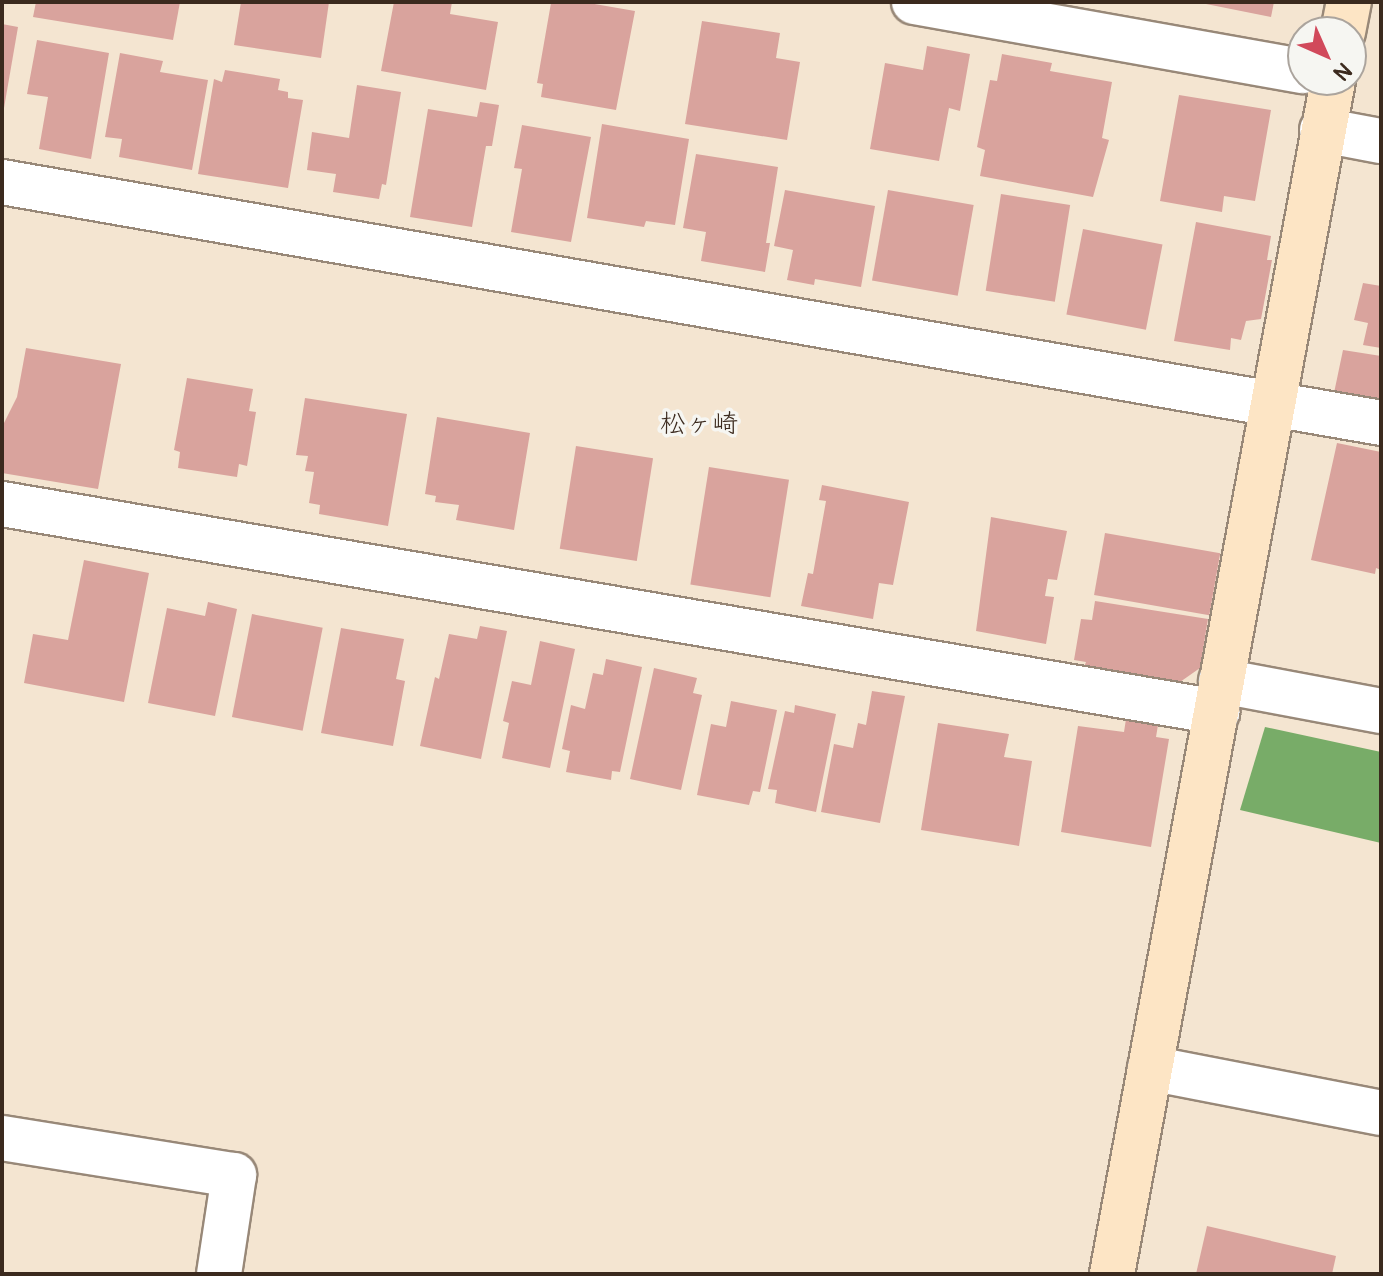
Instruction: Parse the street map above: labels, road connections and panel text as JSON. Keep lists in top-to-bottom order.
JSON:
{
  "districts": ["松ヶ崎"],
  "north": "bottom right"
}
